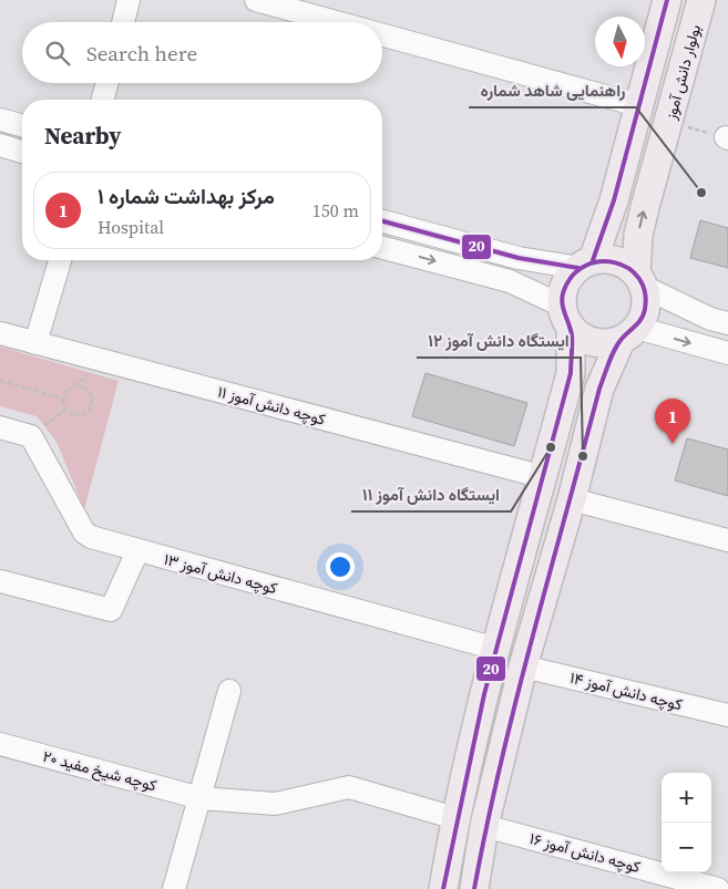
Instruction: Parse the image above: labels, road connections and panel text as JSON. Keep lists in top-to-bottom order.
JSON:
{
  "streets": {
    "main road": ["بولوار دانش آموز"],
    "street": [
      "کوچه دانش آموز ۱۱",
      "کوچه دانش آموز ۱۳",
      "کوچه دانش آموز ۱۴",
      "کوچه شیخ مفید ۲۰",
      "کوچه دانش آموز ۱۶"
    ]
  },
  "places": ["راهنمایی شاهد شماره", "ایستگاه دانش آموز ۱۱", "ایستگاه دانش آموز ۱۲"],
  "lines": ["transit line 20"],
  "north": "bottom",
  "page": {
    "search": "Search here",
    "heading": "Nearby",
    "list": [
      {
        "mark": "1",
        "name": "مرکز بهداشت شماره ۱",
        "note": "Hospital",
        "value": "150 m"
      }
    ],
    "pins": "1",
    "map_buttons": ["+", "−"]
  }
}
